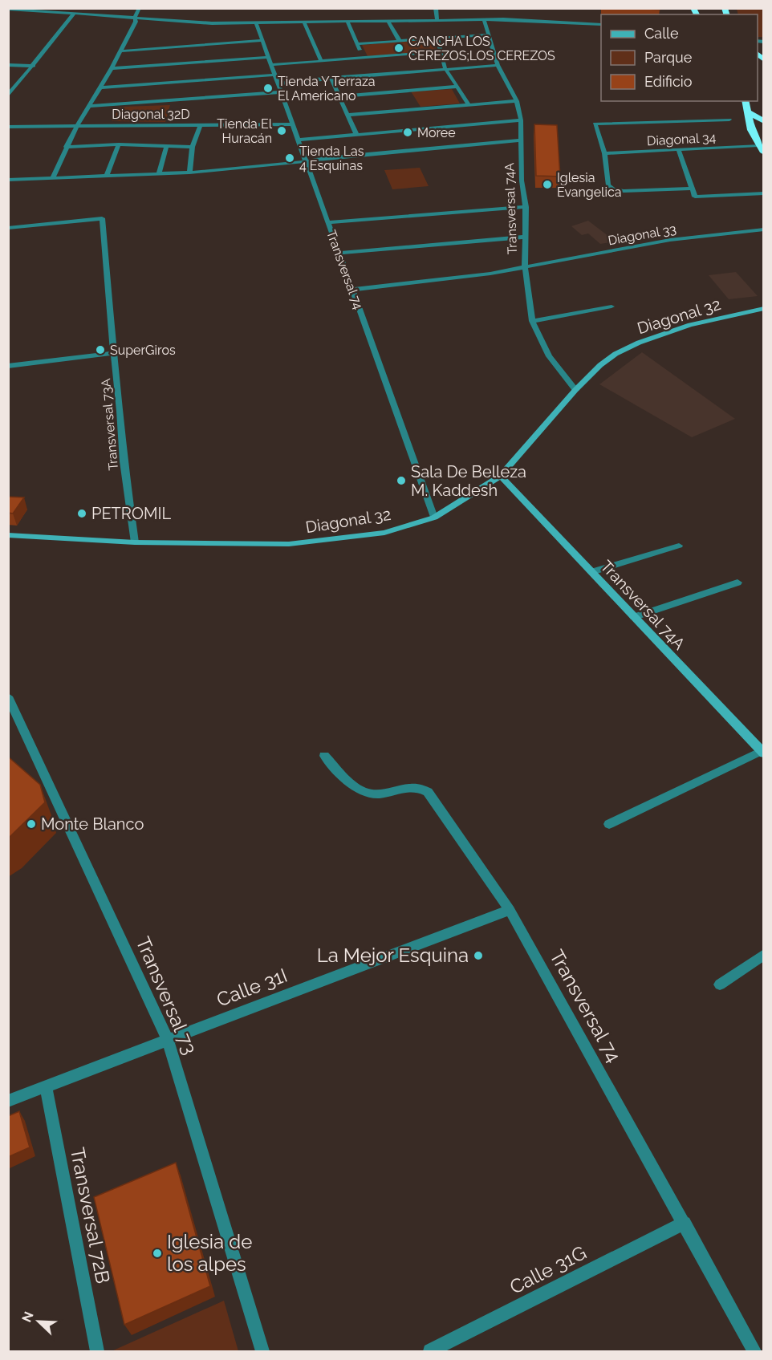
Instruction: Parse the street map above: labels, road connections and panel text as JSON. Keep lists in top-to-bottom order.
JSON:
{
  "streets": {
    "street": [
      "Diagonal 32D",
      "Diagonal 34",
      "Transversal 74A",
      "Diagonal 33",
      "Transversal 74",
      "Diagonal 32",
      "Transversal 73A",
      "Calle 31I",
      "Transversal 73",
      "Transversal 72B",
      "Calle 31G"
    ]
  },
  "crossings": [
    ["Diagonal 32D", "Transversal 74"],
    ["Transversal 74A", "Diagonal 33"],
    ["Transversal 74A", "Diagonal 32"],
    ["Diagonal 33", "Transversal 74"],
    ["Transversal 74", "Diagonal 32"],
    ["Transversal 74", "Calle 31I"],
    ["Transversal 74", "Calle 31G"],
    ["Diagonal 32", "Transversal 73A"],
    ["Calle 31I", "Transversal 73"],
    ["Calle 31I", "Transversal 72B"]
  ],
  "places": [
    "CANCHA LOS CEREZOS;LOS CEREZOS",
    "Tienda Y Terraza El Americano",
    "Tienda El Huracán",
    "Moree",
    "Tienda Las 4 Esquinas",
    "Iglesia Evangelica",
    "SuperGiros",
    "Sala De Belleza M. Kaddesh",
    "PETROMIL",
    "Monte Blanco",
    "La Mejor Esquina",
    "Iglesia de los alpes"
  ],
  "legend": ["Calle", "Parque", "Edificio"],
  "north": "top left"
}
